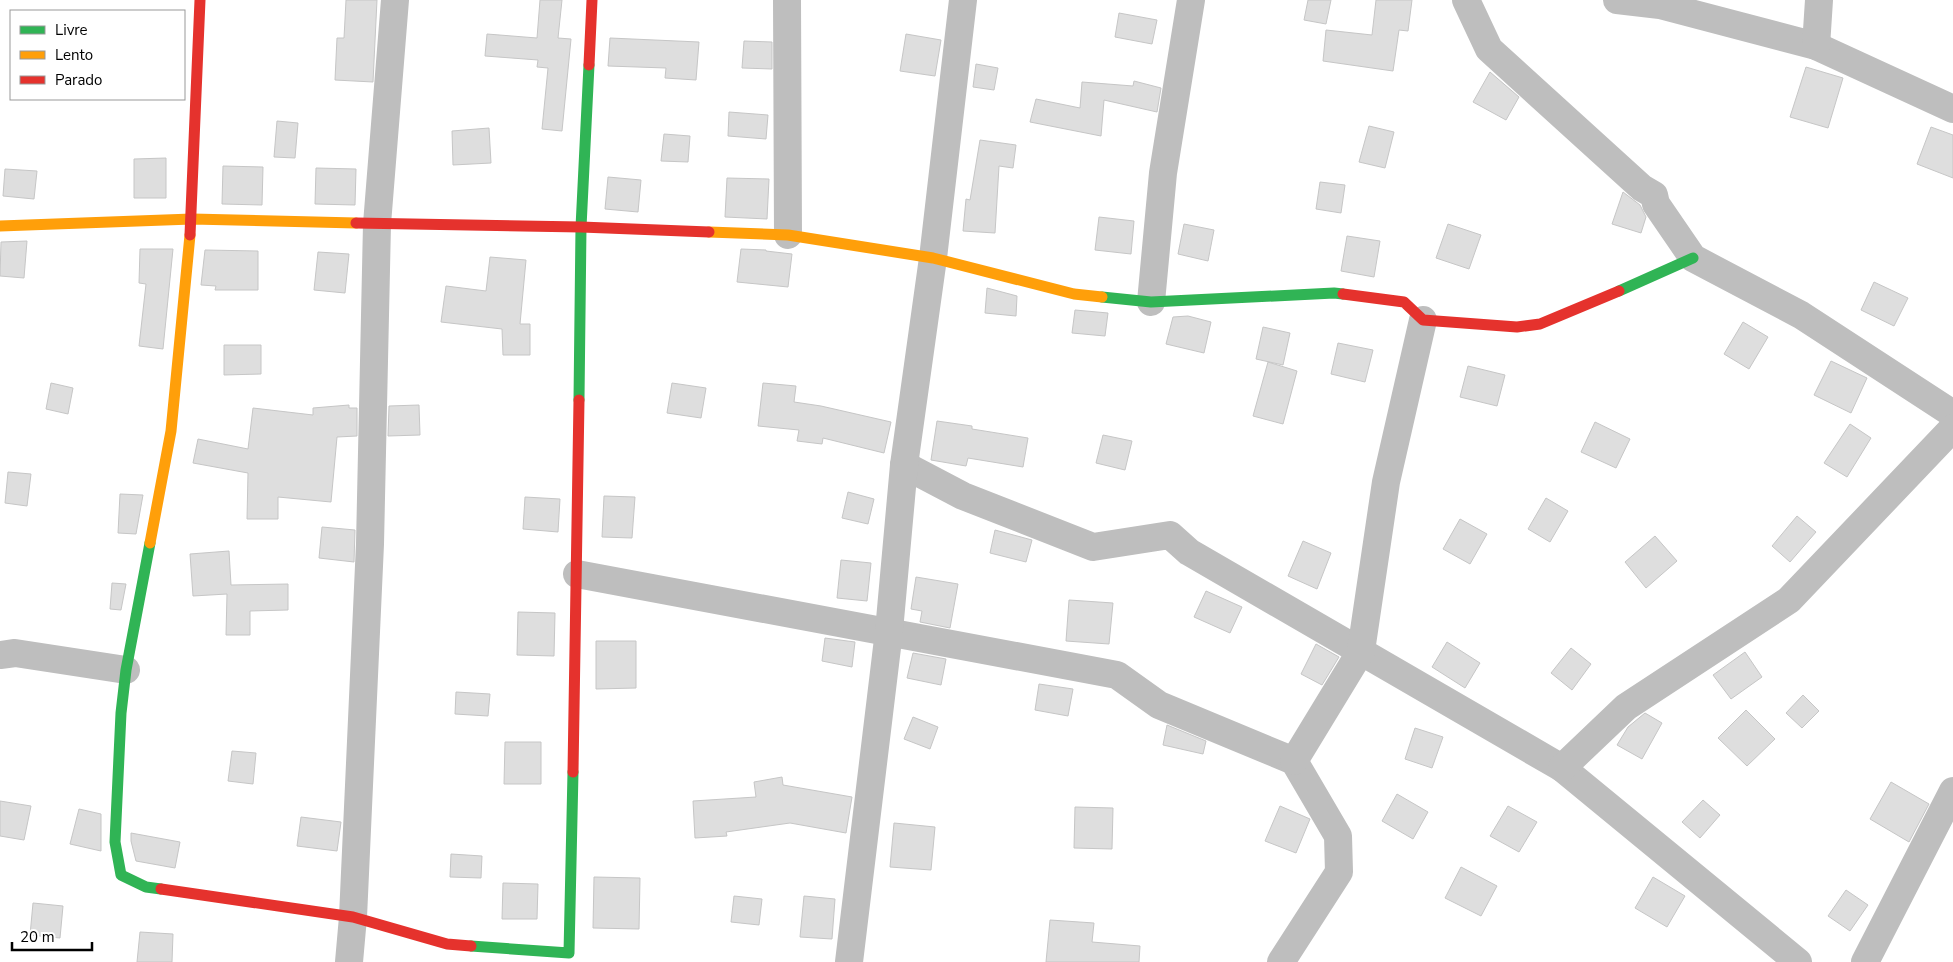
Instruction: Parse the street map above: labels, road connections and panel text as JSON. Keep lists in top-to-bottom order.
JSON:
{
  "legend": ["Livre", "Lento", "Parado"],
  "scale_bar": "20 m"
}
